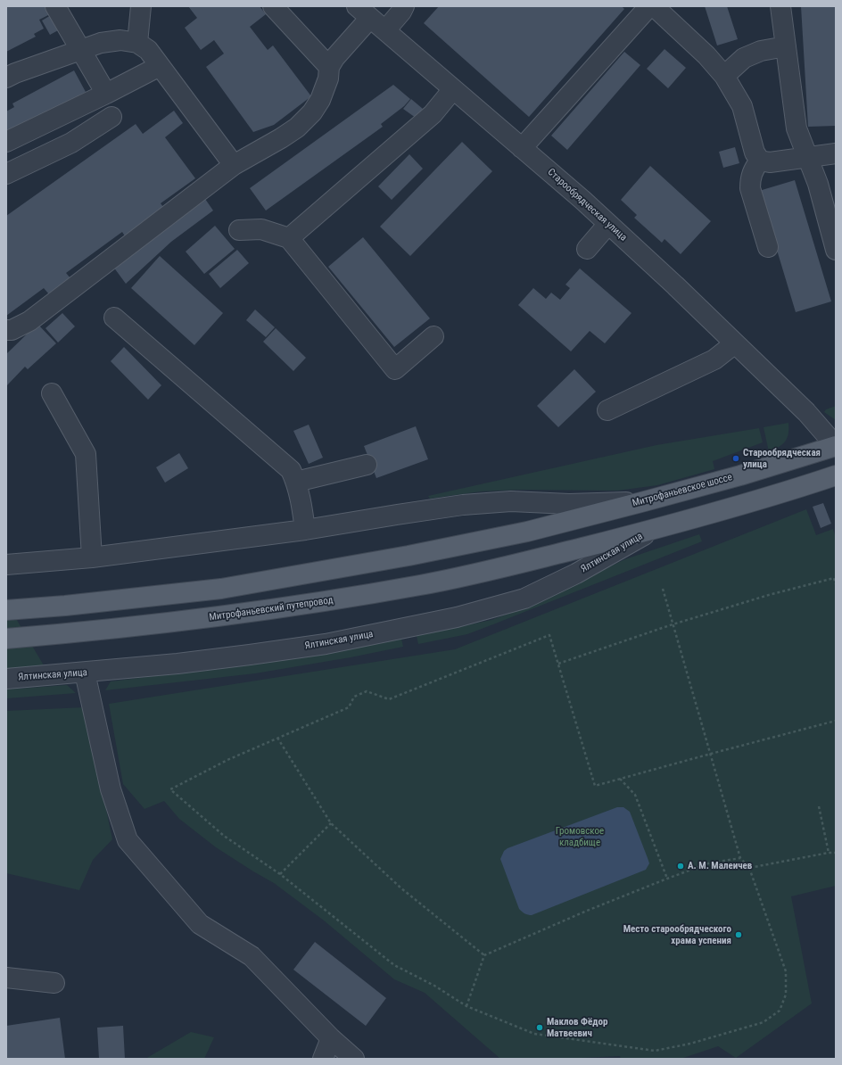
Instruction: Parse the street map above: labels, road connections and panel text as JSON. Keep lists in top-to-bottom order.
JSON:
{
  "streets": {
    "main road": ["Митрофаньевское шоссе", "Митрофаньевский путепровод"],
    "street": ["Старообрядческая улица", "Ялтинская улица"]
  },
  "crossings": [
    ["Старообрядческая улица", "Митрофаньевское шоссе"],
    ["Ялтинская улица", "Митрофаньевский путепровод"]
  ],
  "parks": ["Громовское кладбище"],
  "places": [
    "Старообрядческая улица",
    "А. М. Малеичев",
    "Место старообрядческого храма успения",
    "Маклов Фёдор Матвеевич"
  ]
}
